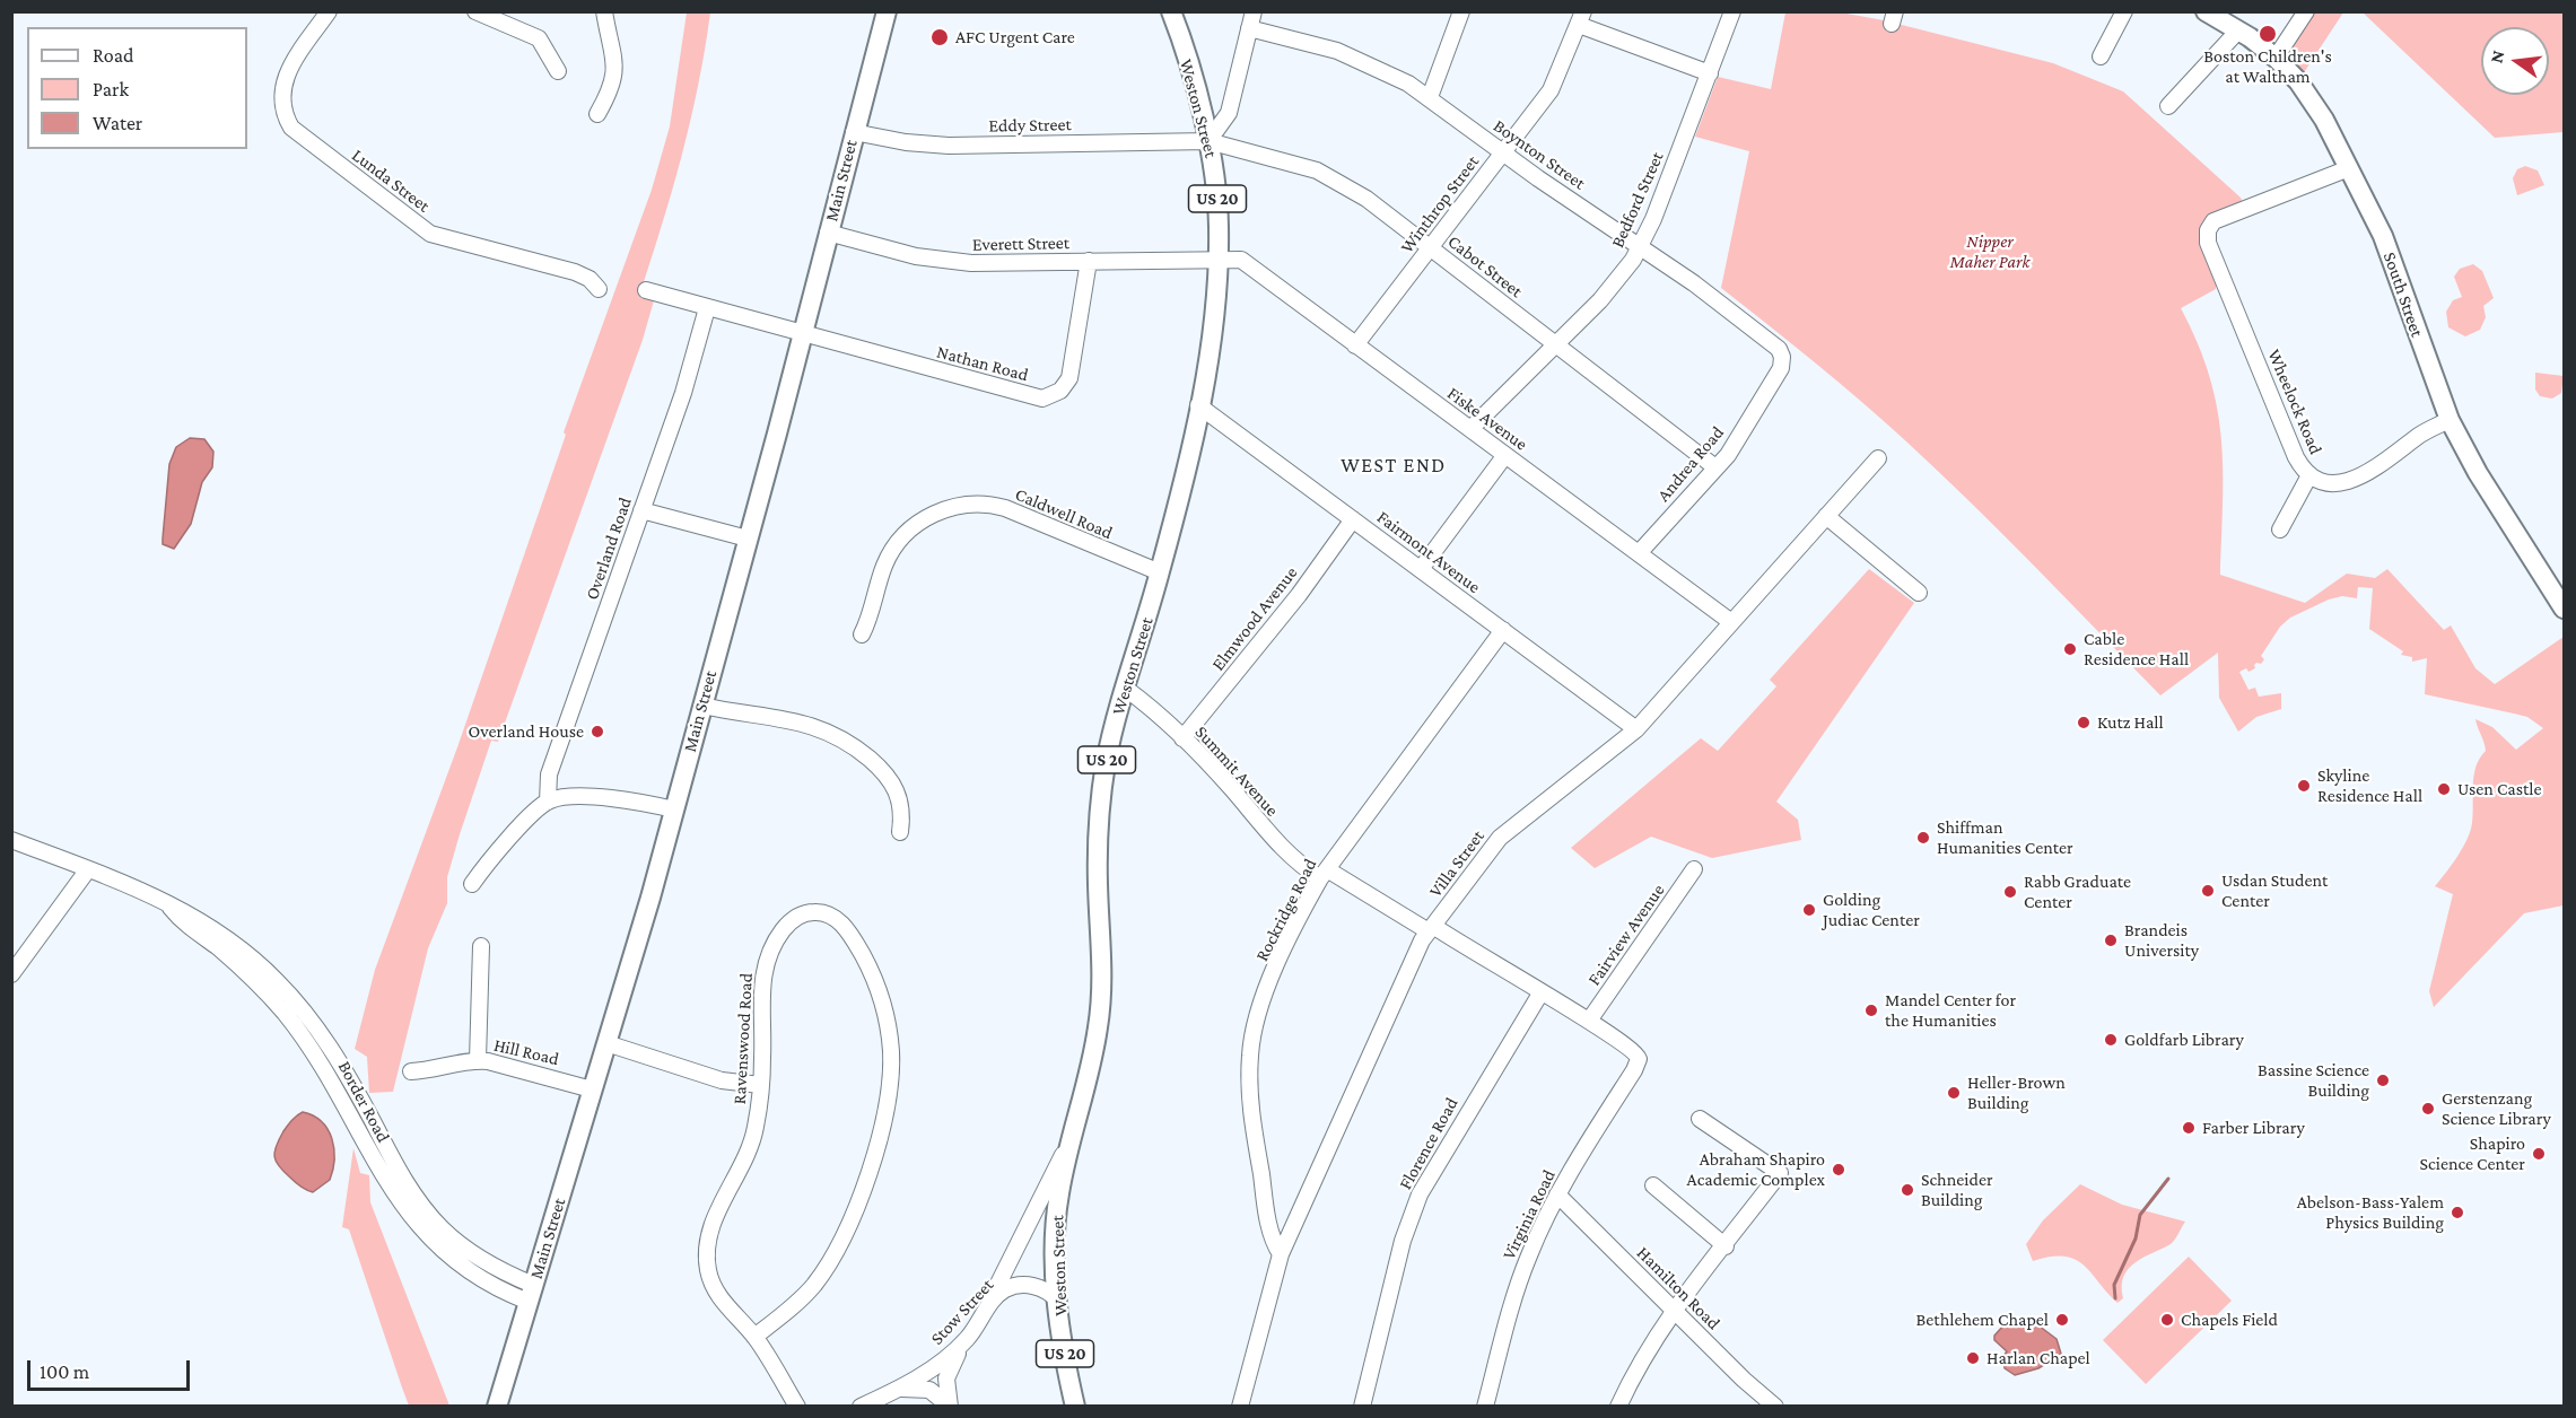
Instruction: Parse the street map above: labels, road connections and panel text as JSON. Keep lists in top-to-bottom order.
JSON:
{
  "streets": {
    "main road": [
      "Weston Street",
      "Main Street",
      "US 20",
      "South Street"
    ],
    "street": [
      "Eddy Street",
      "Boynton Street",
      "Lunda Street",
      "Bedford Street",
      "Winthrop Street",
      "Everett Street",
      "Cabot Street",
      "Nathan Road",
      "Wheelock Road",
      "Fiske Avenue",
      "Andrea Road",
      "Caldwell Road",
      "Overland Road",
      "Fairmont Avenue",
      "Elmwood Avenue",
      "Summit Avenue",
      "Villa Street",
      "Rockridge Road",
      "Fairview Avenue",
      "Ravenswood Road",
      "Hill Road",
      "Border Road",
      "Florence Road",
      "Virginia Road",
      "Hamilton Road",
      "Stow Street"
    ]
  },
  "crossings": [
    ["Weston Street", "Eddy Street"],
    ["Weston Street", "Everett Street"],
    ["Weston Street", "Cabot Street"],
    ["Weston Street", "Fiske Avenue"],
    ["Weston Street", "Caldwell Road"],
    ["Weston Street", "Fairmont Avenue"],
    ["Weston Street", "Summit Avenue"],
    ["Weston Street", "Stow Street"],
    ["Eddy Street", "Main Street"],
    ["Eddy Street", "Cabot Street"],
    ["Boynton Street", "Bedford Street"],
    ["Boynton Street", "Winthrop Street"],
    ["Boynton Street", "Andrea Road"],
    ["Main Street", "Everett Street"],
    ["Main Street", "Nathan Road"],
    ["Main Street", "Hill Road"],
    ["Main Street", "Border Road"],
    ["Bedford Street", "Cabot Street"],
    ["Bedford Street", "Fiske Avenue"],
    ["Winthrop Street", "Cabot Street"],
    ["Winthrop Street", "Fiske Avenue"],
    ["Everett Street", "Nathan Road"],
    ["Everett Street", "Fiske Avenue"],
    ["Cabot Street", "Andrea Road"],
    ["South Street", "Wheelock Road"],
    ["Fiske Avenue", "Andrea Road"],
    ["Fiske Avenue", "Villa Street"],
    ["Fairmont Avenue", "Elmwood Avenue"],
    ["Fairmont Avenue", "Villa Street"],
    ["Fairmont Avenue", "Rockridge Road"],
    ["Elmwood Avenue", "Summit Avenue"],
    ["Summit Avenue", "Villa Street"],
    ["Summit Avenue", "Rockridge Road"],
    ["Summit Avenue", "Fairview Avenue"],
    ["Summit Avenue", "Florence Road"],
    ["Summit Avenue", "Virginia Road"],
    ["Villa Street", "Rockridge Road"],
    ["Virginia Road", "Hamilton Road"]
  ],
  "districts": ["WEST END"],
  "parks": ["Nipper Maher Park"],
  "places": [
    "Boston Children's at Waltham",
    "AFC Urgent Care",
    "Cable Residence Hall",
    "Kutz Hall",
    "Overland House",
    "Skyline Residence Hall",
    "Usen Castle",
    "Shiffman Humanities Center",
    "Usdan Student Center",
    "Rabb Graduate Center",
    "Golding Judiac Center",
    "Brandeis University",
    "Mandel Center for the Humanities",
    "Goldfarb Library",
    "Bassine Science Building",
    "Heller-Brown Building",
    "Gerstenzang Science Library",
    "Farber Library",
    "Shapiro Science Center",
    "Abraham Shapiro Academic Complex",
    "Schneider Building",
    "Abelson-Bass-Yalem Physics Building",
    "Bethlehem Chapel",
    "Chapels Field",
    "Harlan Chapel"
  ],
  "legend": ["Road", "Park", "Water"],
  "scale_bar": "100 m",
  "north": "left"
}
